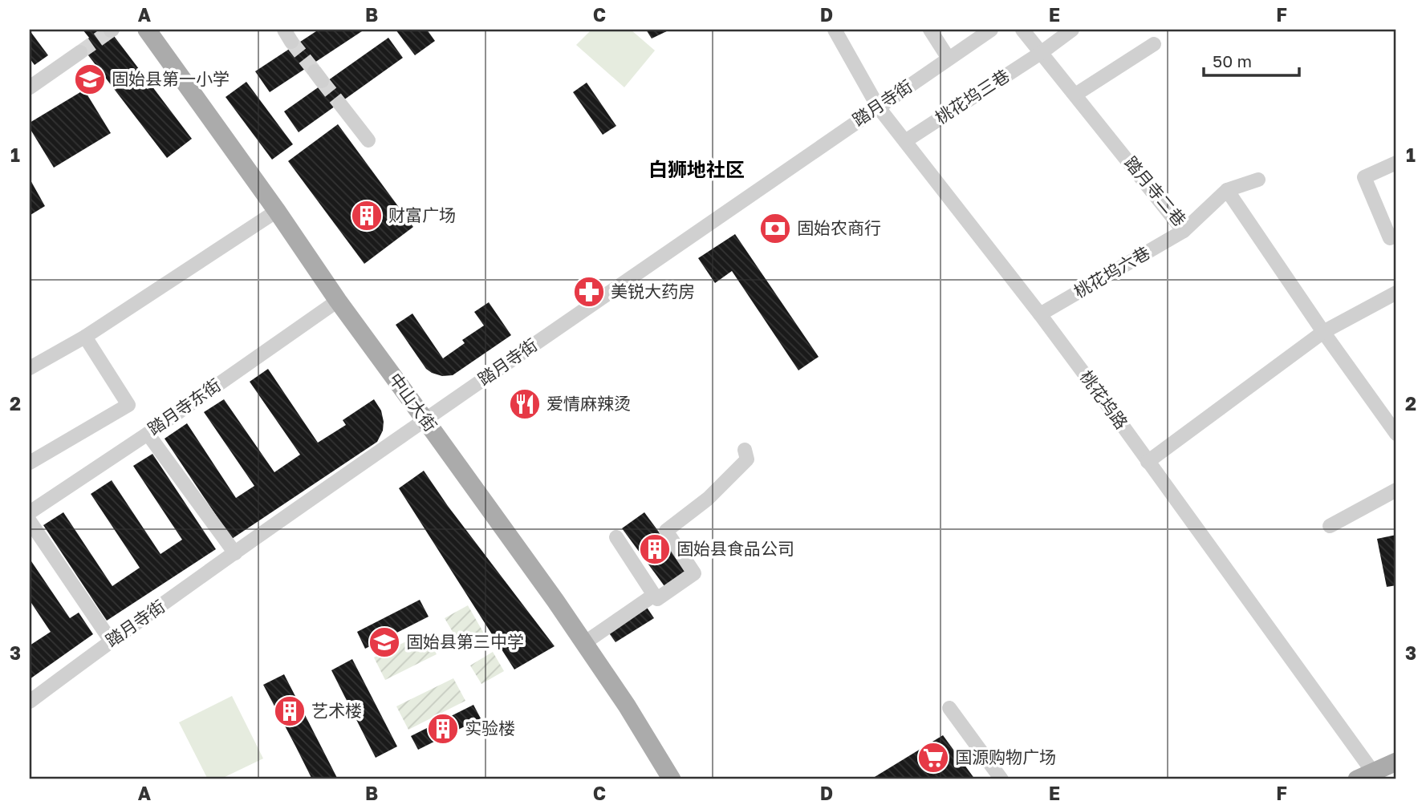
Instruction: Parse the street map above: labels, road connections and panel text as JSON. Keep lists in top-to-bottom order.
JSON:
{
  "streets": {
    "main road": ["中山大街"],
    "street": [
      "桃花坞三巷",
      "踏月寺街",
      "踏月寺二巷",
      "桃花坞六巷",
      "桃花坞路",
      "踏月寺东街"
    ]
  },
  "crossings": [
    ["桃花坞三巷", "踏月寺二巷"],
    ["桃花坞三巷", "桃花坞路"],
    ["踏月寺街", "桃花坞路"],
    ["踏月寺街", "中山大街"],
    ["踏月寺二巷", "桃花坞六巷"],
    ["桃花坞六巷", "桃花坞路"],
    ["中山大街", "踏月寺东街"]
  ],
  "districts": ["白狮地社区"],
  "places": {
    "school or university": ["固始县第一小学", "固始县第三中学"],
    "building": [
      "财富广场",
      "固始县食品公司",
      "艺术楼",
      "实验楼"
    ],
    "bank": ["固始农商行"],
    "pharmacy": ["美锐大药房"],
    "restaurant": ["爱情麻辣烫"],
    "supermarket": ["国源购物广场"]
  },
  "scale_bar": "50 m",
  "grid": {
    "columns": [
      "A",
      "B",
      "C",
      "D",
      "E",
      "F"
    ],
    "rows": ["1", "2", "3"]
  }
}
